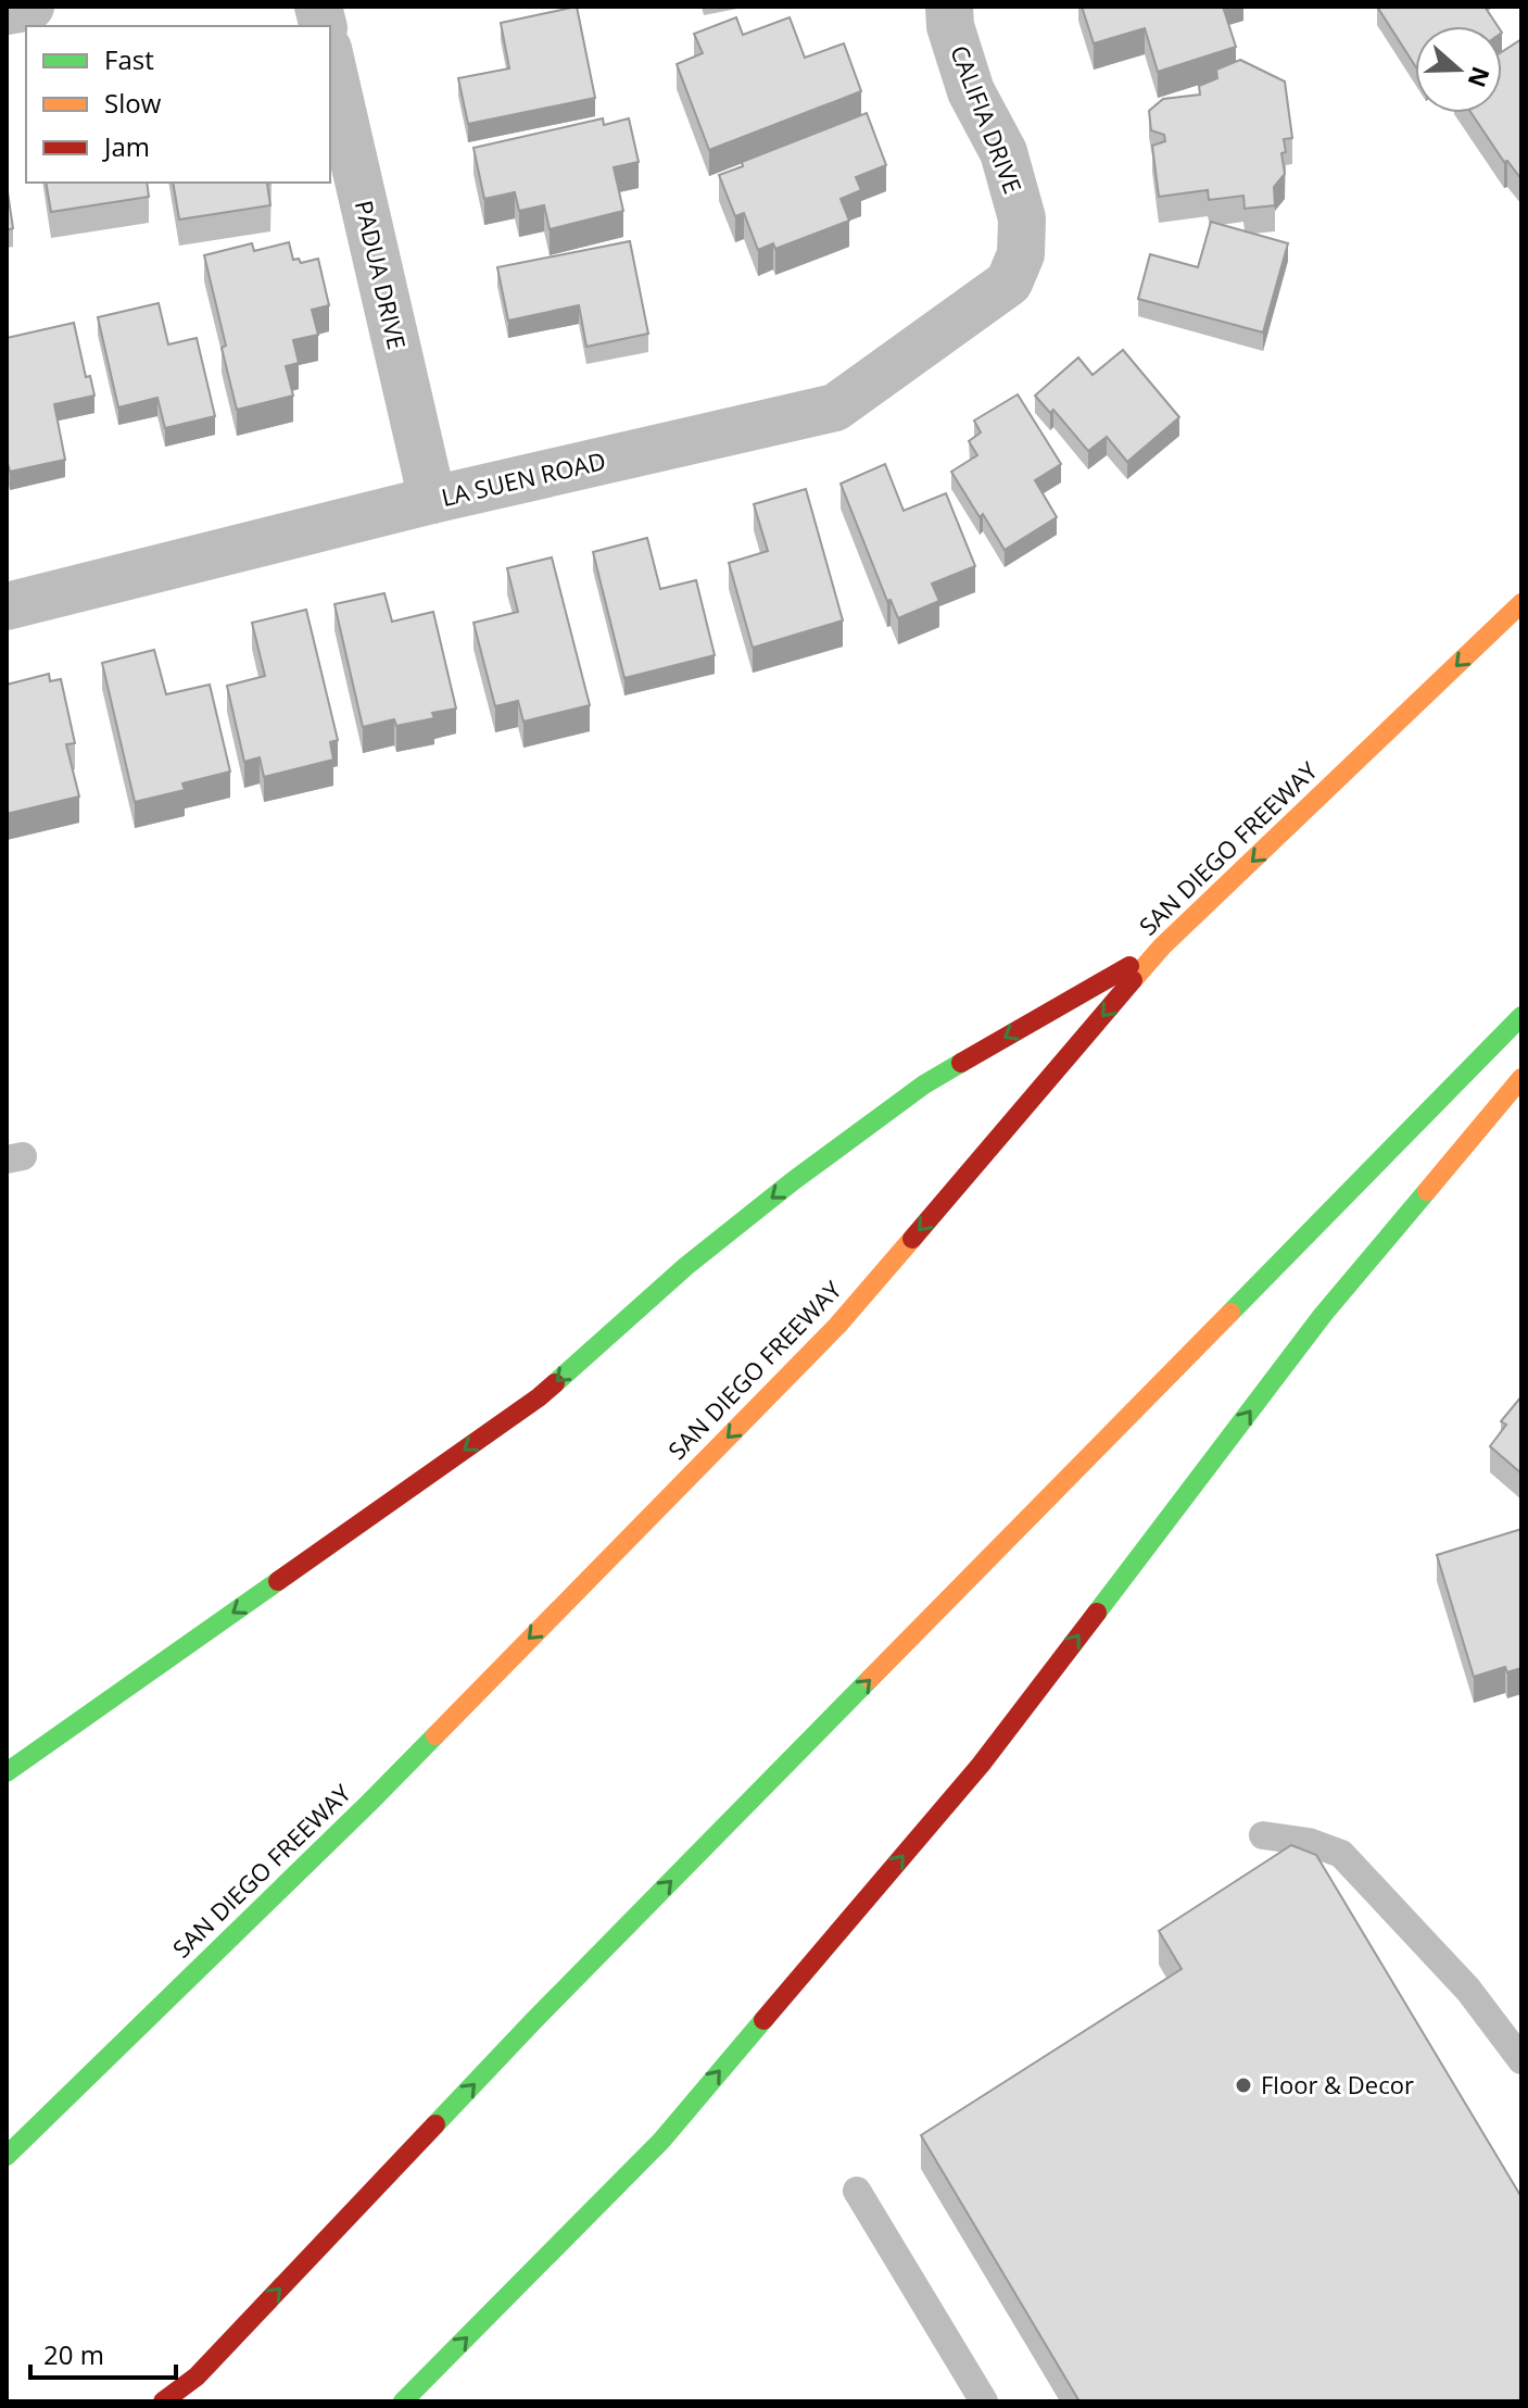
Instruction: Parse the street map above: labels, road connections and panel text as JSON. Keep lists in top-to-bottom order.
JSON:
{
  "streets": {
    "highway": ["SAN DIEGO FREEWAY"],
    "street": ["CALIFIA DRIVE", "PADUA DRIVE", "LA SUEN ROAD"]
  },
  "crossings": [
    ["CALIFIA DRIVE", "LA SUEN ROAD"],
    ["PADUA DRIVE", "LA SUEN ROAD"]
  ],
  "places": ["Floor & Decor"],
  "legend": ["Fast", "Slow", "Jam"],
  "scale_bar": "20 m",
  "north": "right"
}
